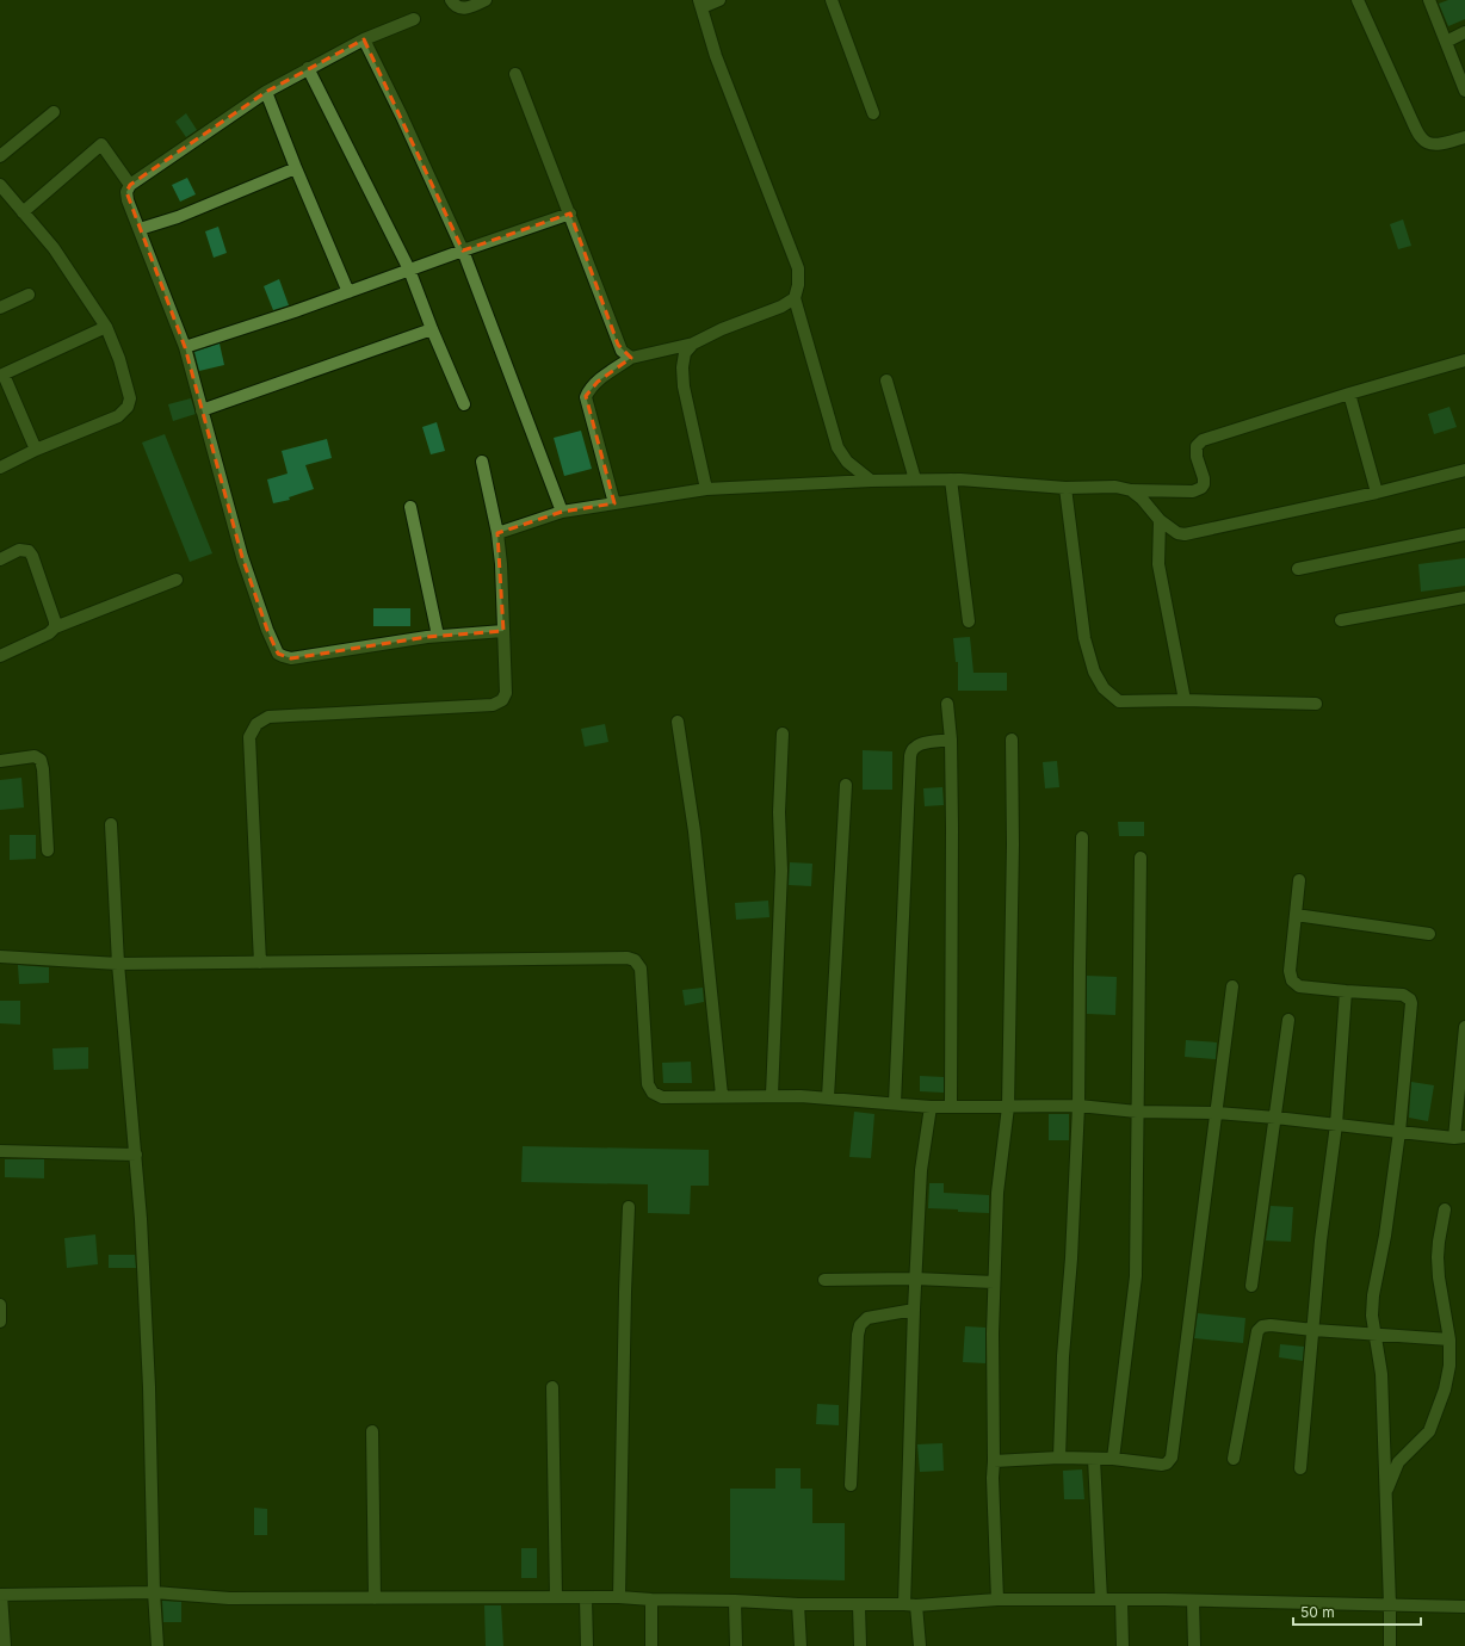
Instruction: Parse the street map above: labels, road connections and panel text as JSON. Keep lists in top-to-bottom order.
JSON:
{
  "scale_bar": "50 m"
}
